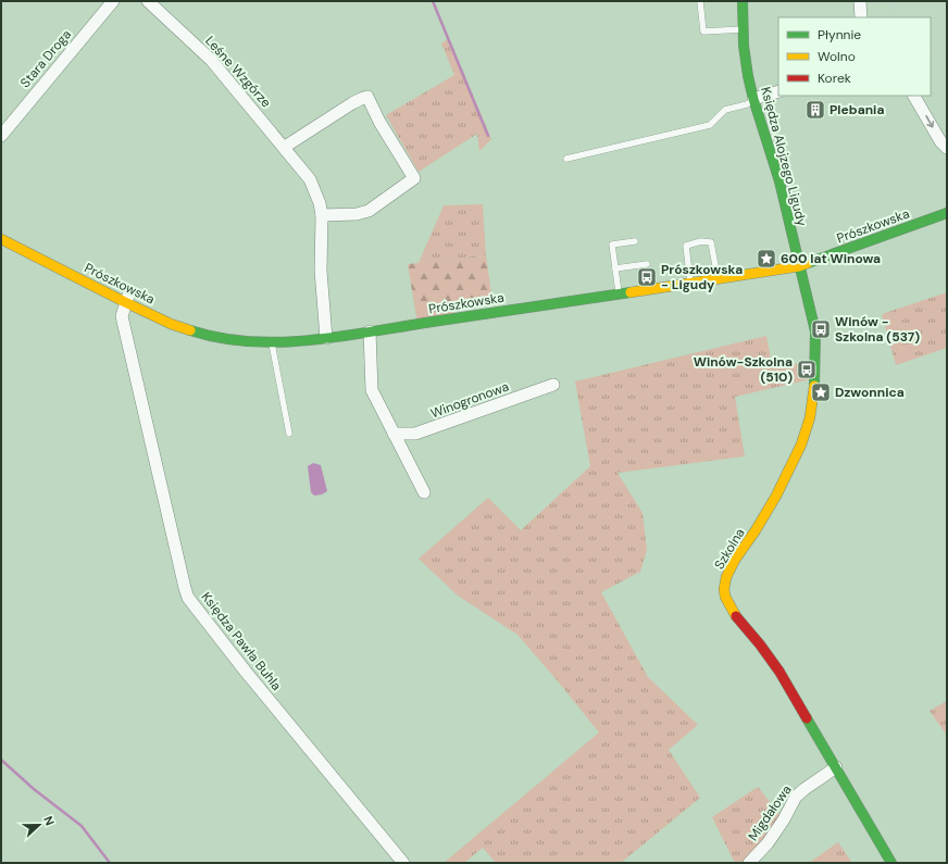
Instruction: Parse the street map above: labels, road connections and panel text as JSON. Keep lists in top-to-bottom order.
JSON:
{
  "streets": {
    "main road": ["Księdza Alojzego Ligudy", "Prószkowska", "Szkolna"],
    "street": [
      "Stara Droga",
      "Leśne Wzgórze",
      "Winogronowa",
      "Księdza Pawła Buhla",
      "Migdałowa"
    ]
  },
  "crossings": [
    ["Leśne Wzgórze", "Prószkowska"],
    ["Księdza Alojzego Ligudy", "Prószkowska"],
    ["Księdza Alojzego Ligudy", "Szkolna"],
    ["Prószkowska", "Szkolna"],
    ["Prószkowska", "Księdza Pawła Buhla"],
    ["Szkolna", "Migdałowa"]
  ],
  "places": {
    "building": ["Plebania"],
    "place": ["600 lat Winowa", "Dzwonnica"],
    "bus stop": ["Prószkowska - Ligudy", "Winów - Szkolna (537)", "Winów-Szkolna (510)"]
  },
  "legend": ["Płynnie", "Wolno", "Korek"],
  "north": "right"
}
